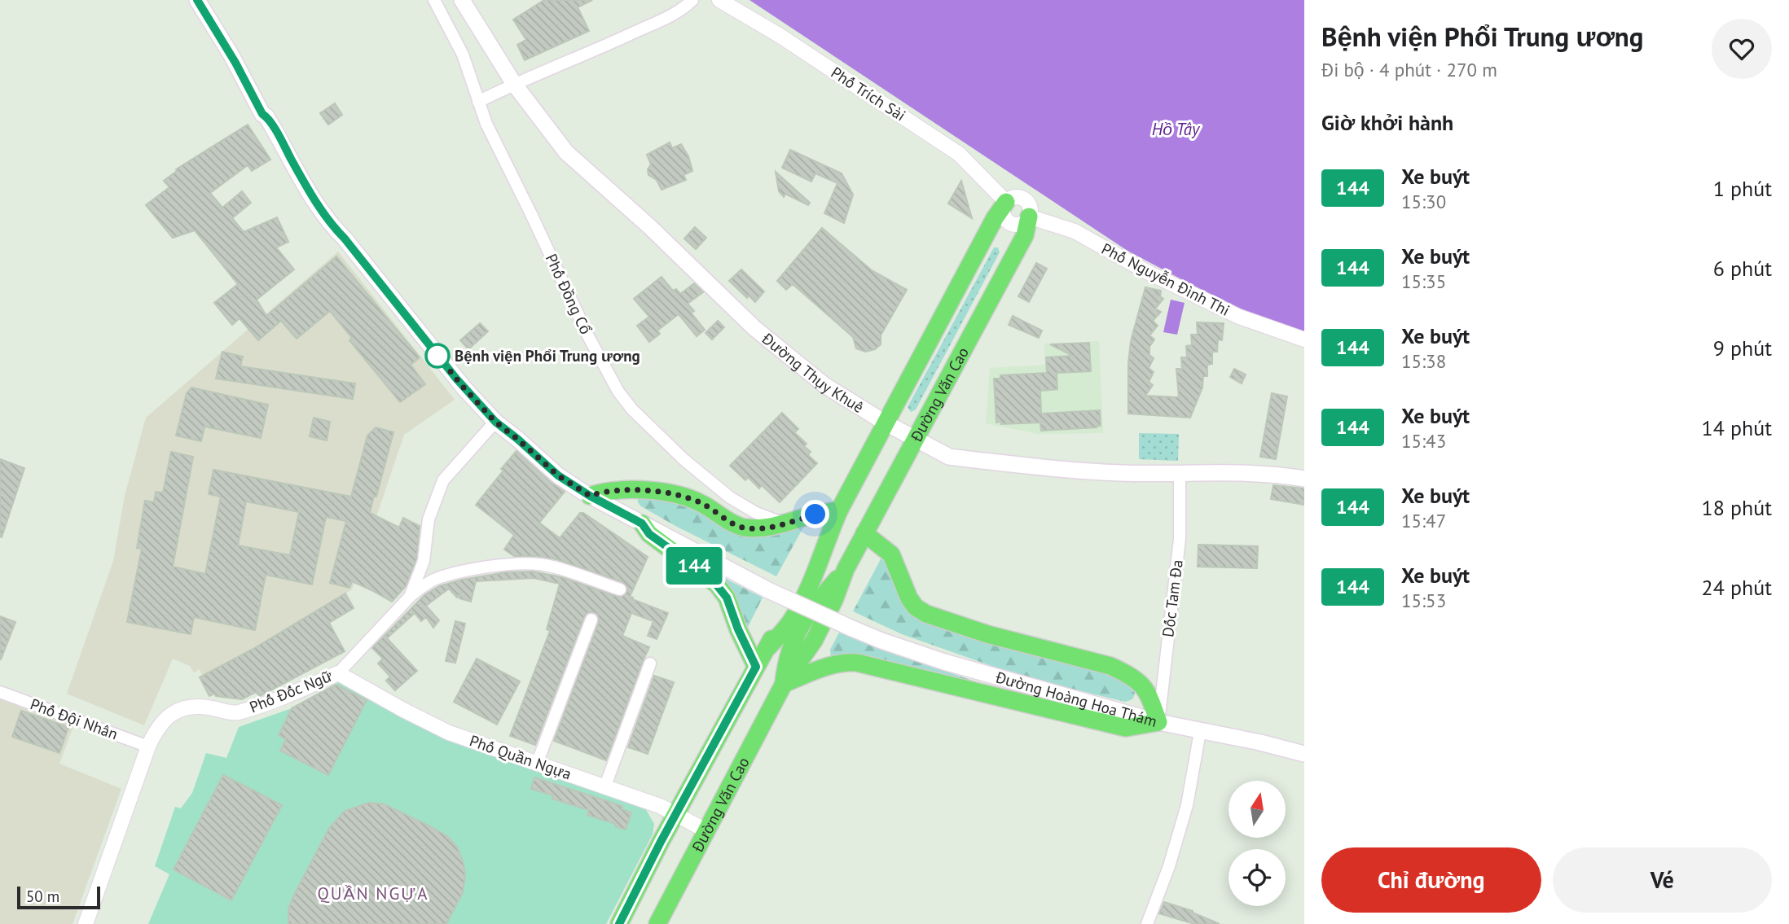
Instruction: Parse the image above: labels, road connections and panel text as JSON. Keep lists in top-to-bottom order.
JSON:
{
  "streets": {
    "main road": ["Đường Thụy Khuê", "Đường Văn Cao", "Đường Hoàng Hoa Thám"],
    "street": [
      "Phố Trích Sài",
      "Phố Nguyễn Đình Thi",
      "Phố Đồng Cổ",
      "Dốc Tam Đa",
      "Phố Đốc Ngữ",
      "Phố Đội Nhân",
      "Phố Quần Ngựa"
    ]
  },
  "crossings": [
    ["Phố Trích Sài", "Phố Nguyễn Đình Thi"],
    ["Phố Trích Sài", "Đường Văn Cao"],
    ["Phố Nguyễn Đình Thi", "Đường Văn Cao"],
    ["Đường Thụy Khuê", "Đường Văn Cao"],
    ["Đường Thụy Khuê", "Dốc Tam Đa"],
    ["Đường Văn Cao", "Phố Quần Ngựa"],
    ["Dốc Tam Đa", "Đường Hoàng Hoa Thám"],
    ["Phố Đốc Ngữ", "Phố Đội Nhân"],
    ["Phố Đốc Ngữ", "Phố Quần Ngựa"]
  ],
  "districts": ["QUẦN NGỰA"],
  "water": ["Hồ Tây"],
  "places": ["Bệnh viện Phổi Trung ương"],
  "lines": ["bus line 144"],
  "scale_bar": "50 m",
  "north": "top",
  "page": {
    "on_map": "144",
    "heading": [
      ["Bệnh viện Phổi Trung ương", "Đi bộ · 4 phút · 270 m"],
      "Giờ khởi hành"
    ],
    "list": [
      {
        "mark": "144",
        "name": "Xe buýt",
        "note": "15:30",
        "value": "1 phút"
      },
      {
        "mark": "144",
        "name": "Xe buýt",
        "note": "15:35",
        "value": "6 phút"
      },
      {
        "mark": "144",
        "name": "Xe buýt",
        "note": "15:38",
        "value": "9 phút"
      },
      {
        "mark": "144",
        "name": "Xe buýt",
        "note": "15:43",
        "value": "14 phút"
      },
      {
        "mark": "144",
        "name": "Xe buýt",
        "note": "15:47",
        "value": "18 phút"
      },
      {
        "mark": "144",
        "name": "Xe buýt",
        "note": "15:53",
        "value": "24 phút"
      }
    ],
    "buttons": ["Chỉ đường", "Vé"],
    "scale": "50 m"
  }
}
